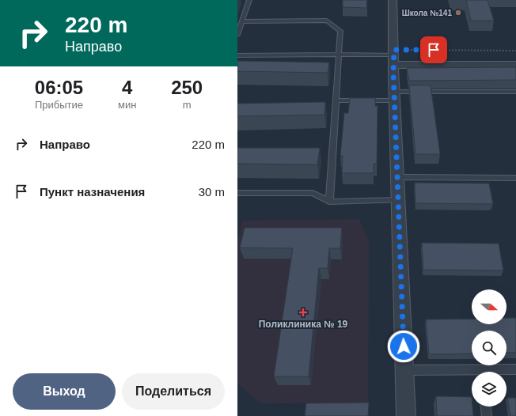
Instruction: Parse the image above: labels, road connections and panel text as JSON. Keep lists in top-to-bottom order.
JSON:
{
  "places": {
    "other": ["Школа №141"],
    "health": ["Поликлиника № 19"]
  },
  "north": "right",
  "page": {
    "turn": ["220 m", "Направо"],
    "eta": [
      "06:05",
      "Прибытие",
      "4",
      "мин",
      "250",
      "m"
    ],
    "list": [
      {
        "name": "Направо",
        "value": "220 m"
      },
      {
        "name": "Пункт назначения",
        "value": "30 m"
      }
    ],
    "buttons": ["Выход", "Поделиться"]
  }
}
